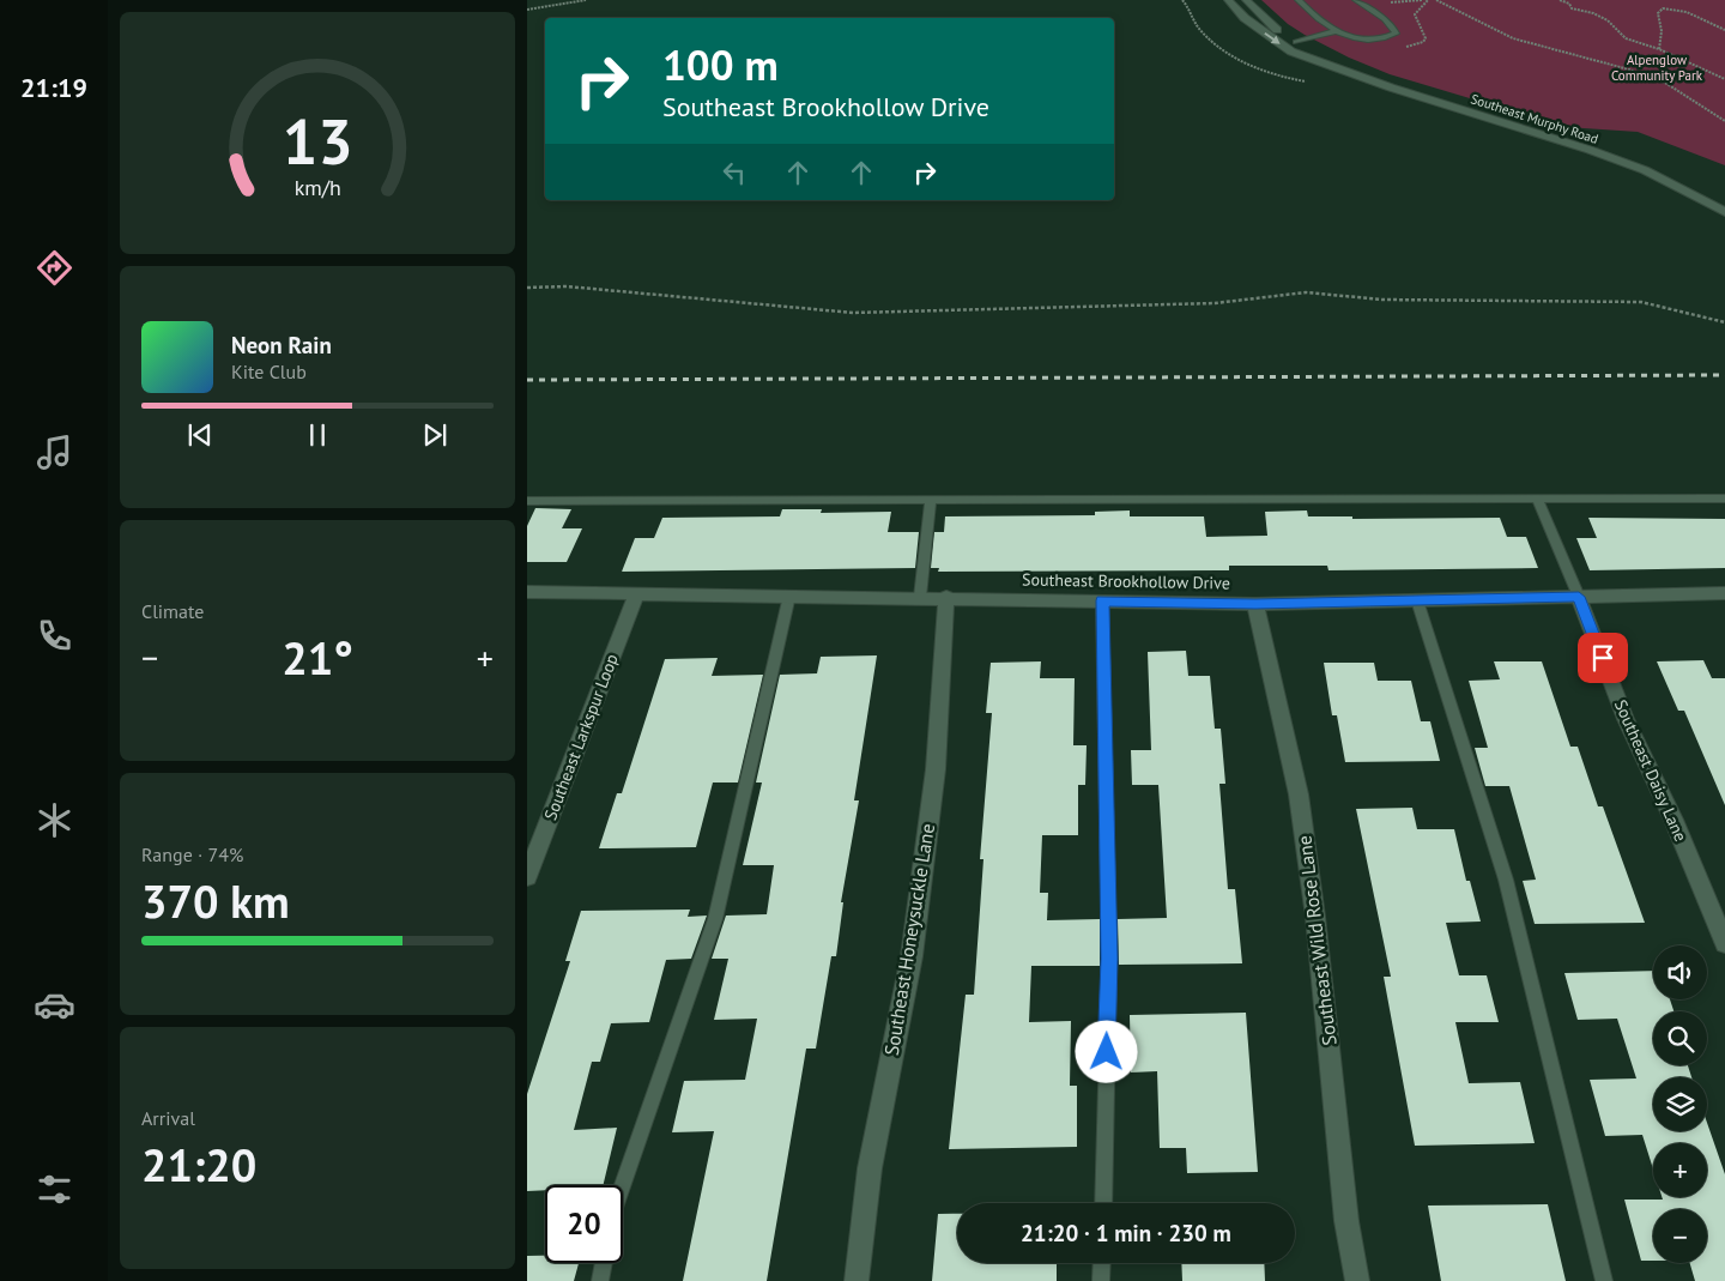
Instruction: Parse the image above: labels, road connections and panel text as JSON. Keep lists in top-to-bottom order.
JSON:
{
  "streets": {
    "street": [
      "Southeast Murphy Road",
      "Southeast Brookhollow Drive",
      "Southeast Larkspur Loop",
      "Southeast Daisy Lane",
      "Southeast Honeysuckle Lane",
      "Southeast Wild Rose Lane"
    ]
  },
  "crossings": [
    ["Southeast Brookhollow Drive", "Southeast Larkspur Loop"],
    ["Southeast Brookhollow Drive", "Southeast Daisy Lane"],
    ["Southeast Brookhollow Drive", "Southeast Honeysuckle Lane"],
    ["Southeast Brookhollow Drive", "Southeast Wild Rose Lane"]
  ],
  "parks": ["Alpenglow Community Park"],
  "page": {
    "tabs": "21:19",
    "turn": ["100 m", "Southeast Brookhollow Drive"],
    "song": ["Neon Rain", "Kite Club"],
    "tile": [
      "Climate",
      ["Range · 74%", "370 km"],
      ["Arrival", "21:20"]
    ],
    "heat": ["−", "21°", "+"],
    "map_buttons": ["+", "−"],
    "limit": "20",
    "trip": "21:20 · 1 min · 230 m",
    "gauge": ["13", "km/h"]
  }
}
